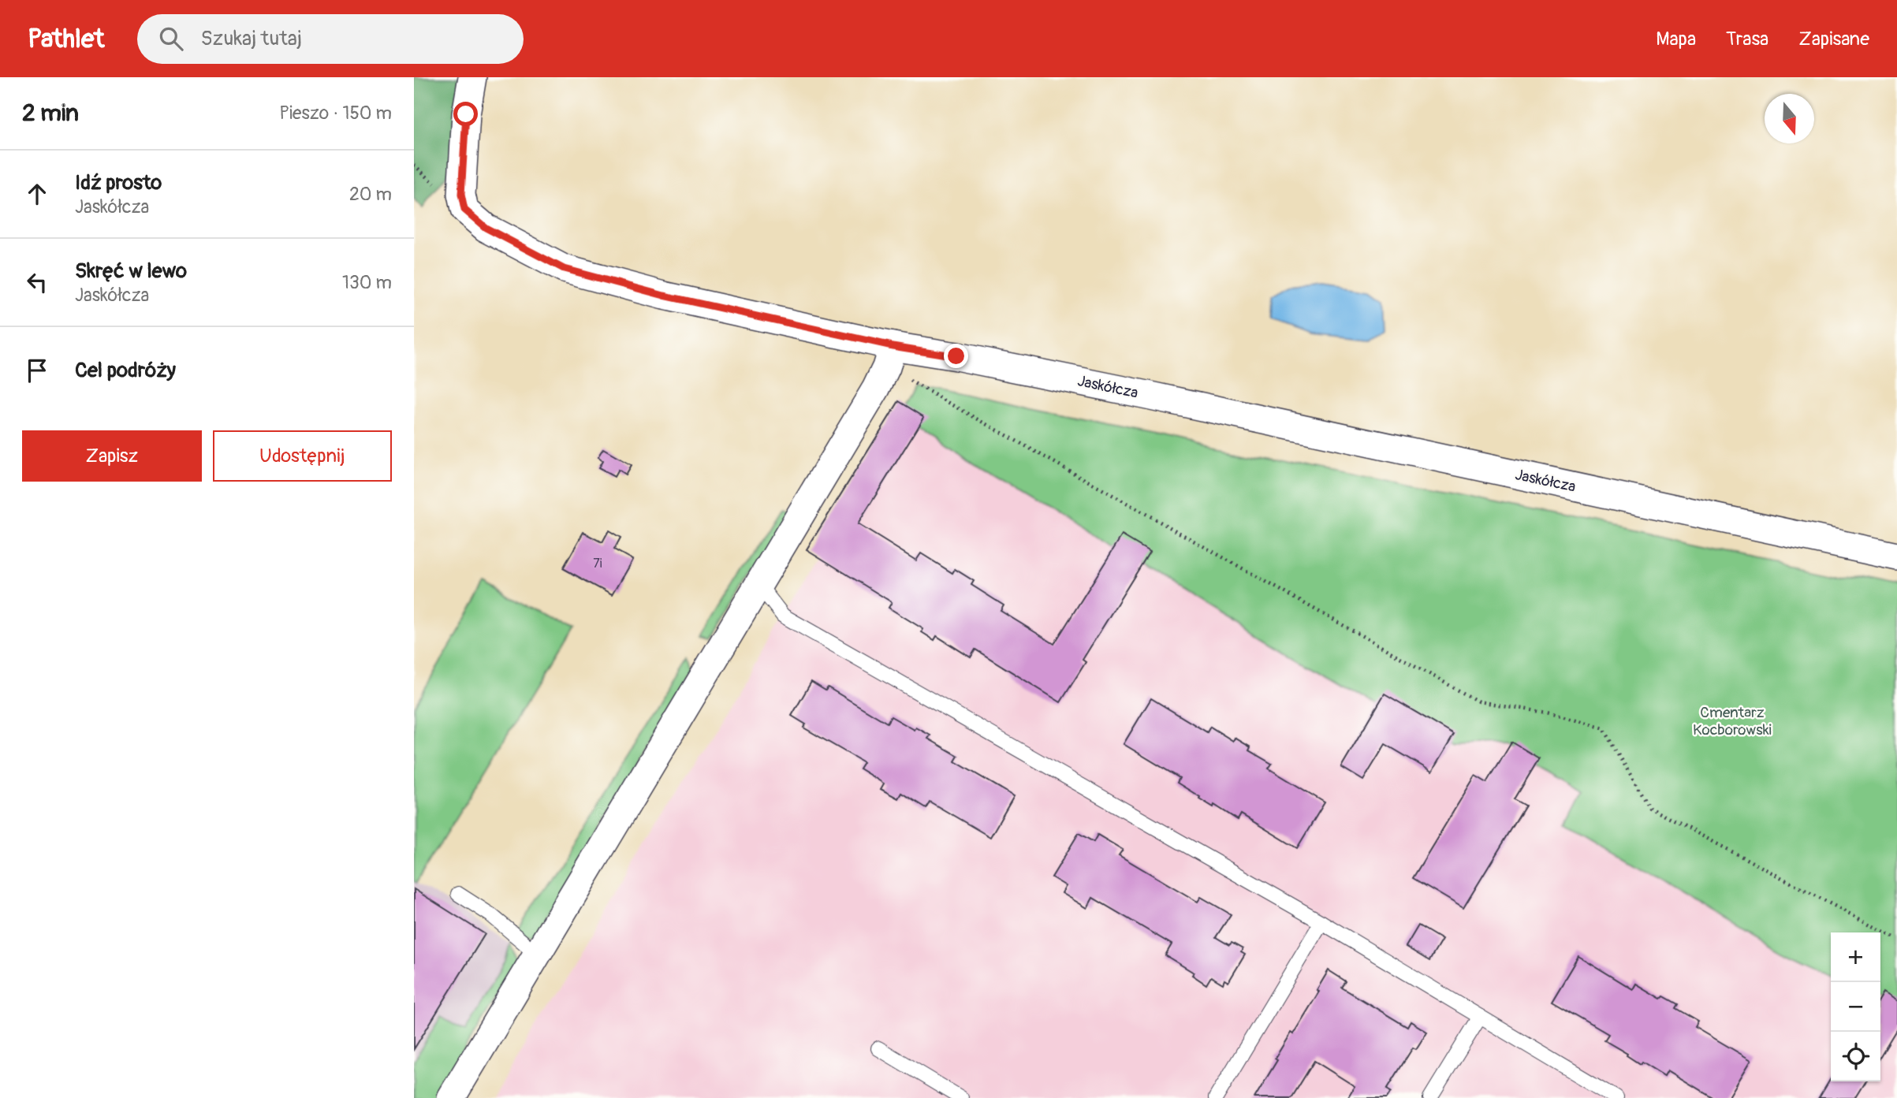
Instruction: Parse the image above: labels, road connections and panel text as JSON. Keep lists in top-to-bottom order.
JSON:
{
  "streets": {
    "street": ["Jaskółcza"]
  },
  "parks": ["Cmentarz Kocborowski"],
  "house_numbers": ["7i"],
  "north": "bottom",
  "page": {
    "header": "Pathlet",
    "search": "Szukaj tutaj",
    "nav": ["Mapa", "Trasa", "Zapisane"],
    "heading": ["2 min", "Pieszo · 150 m"],
    "list": [
      ["Idź prosto", "Jaskółcza", "20 m"],
      ["Skręć w lewo", "Jaskółcza", "130 m"],
      "Cel podróży"
    ],
    "buttons": ["Zapisz", "Udostępnij"],
    "map_buttons": ["+", "−"]
  }
}
